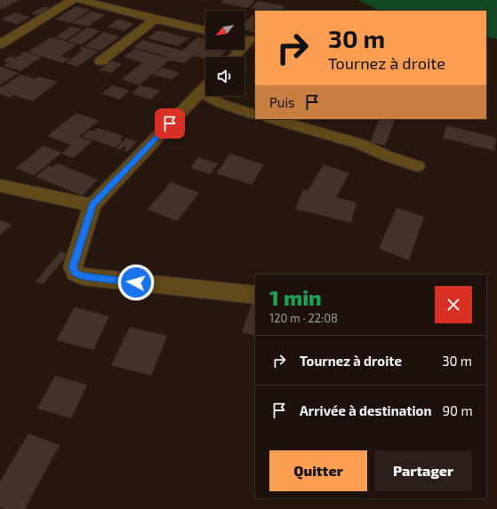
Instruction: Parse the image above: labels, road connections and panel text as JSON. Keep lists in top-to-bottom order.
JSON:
{
  "north": "bottom left",
  "page": {
    "turn": ["30 m", "Tournez à droite"],
    "then": "Puis",
    "heading": ["1 min", "120 m · 22:08"],
    "list": [
      {
        "name": "Tournez à droite",
        "value": "30 m"
      },
      {
        "name": "Arrivée à destination",
        "value": "90 m"
      }
    ],
    "buttons": ["Quitter", "Partager"]
  }
}
